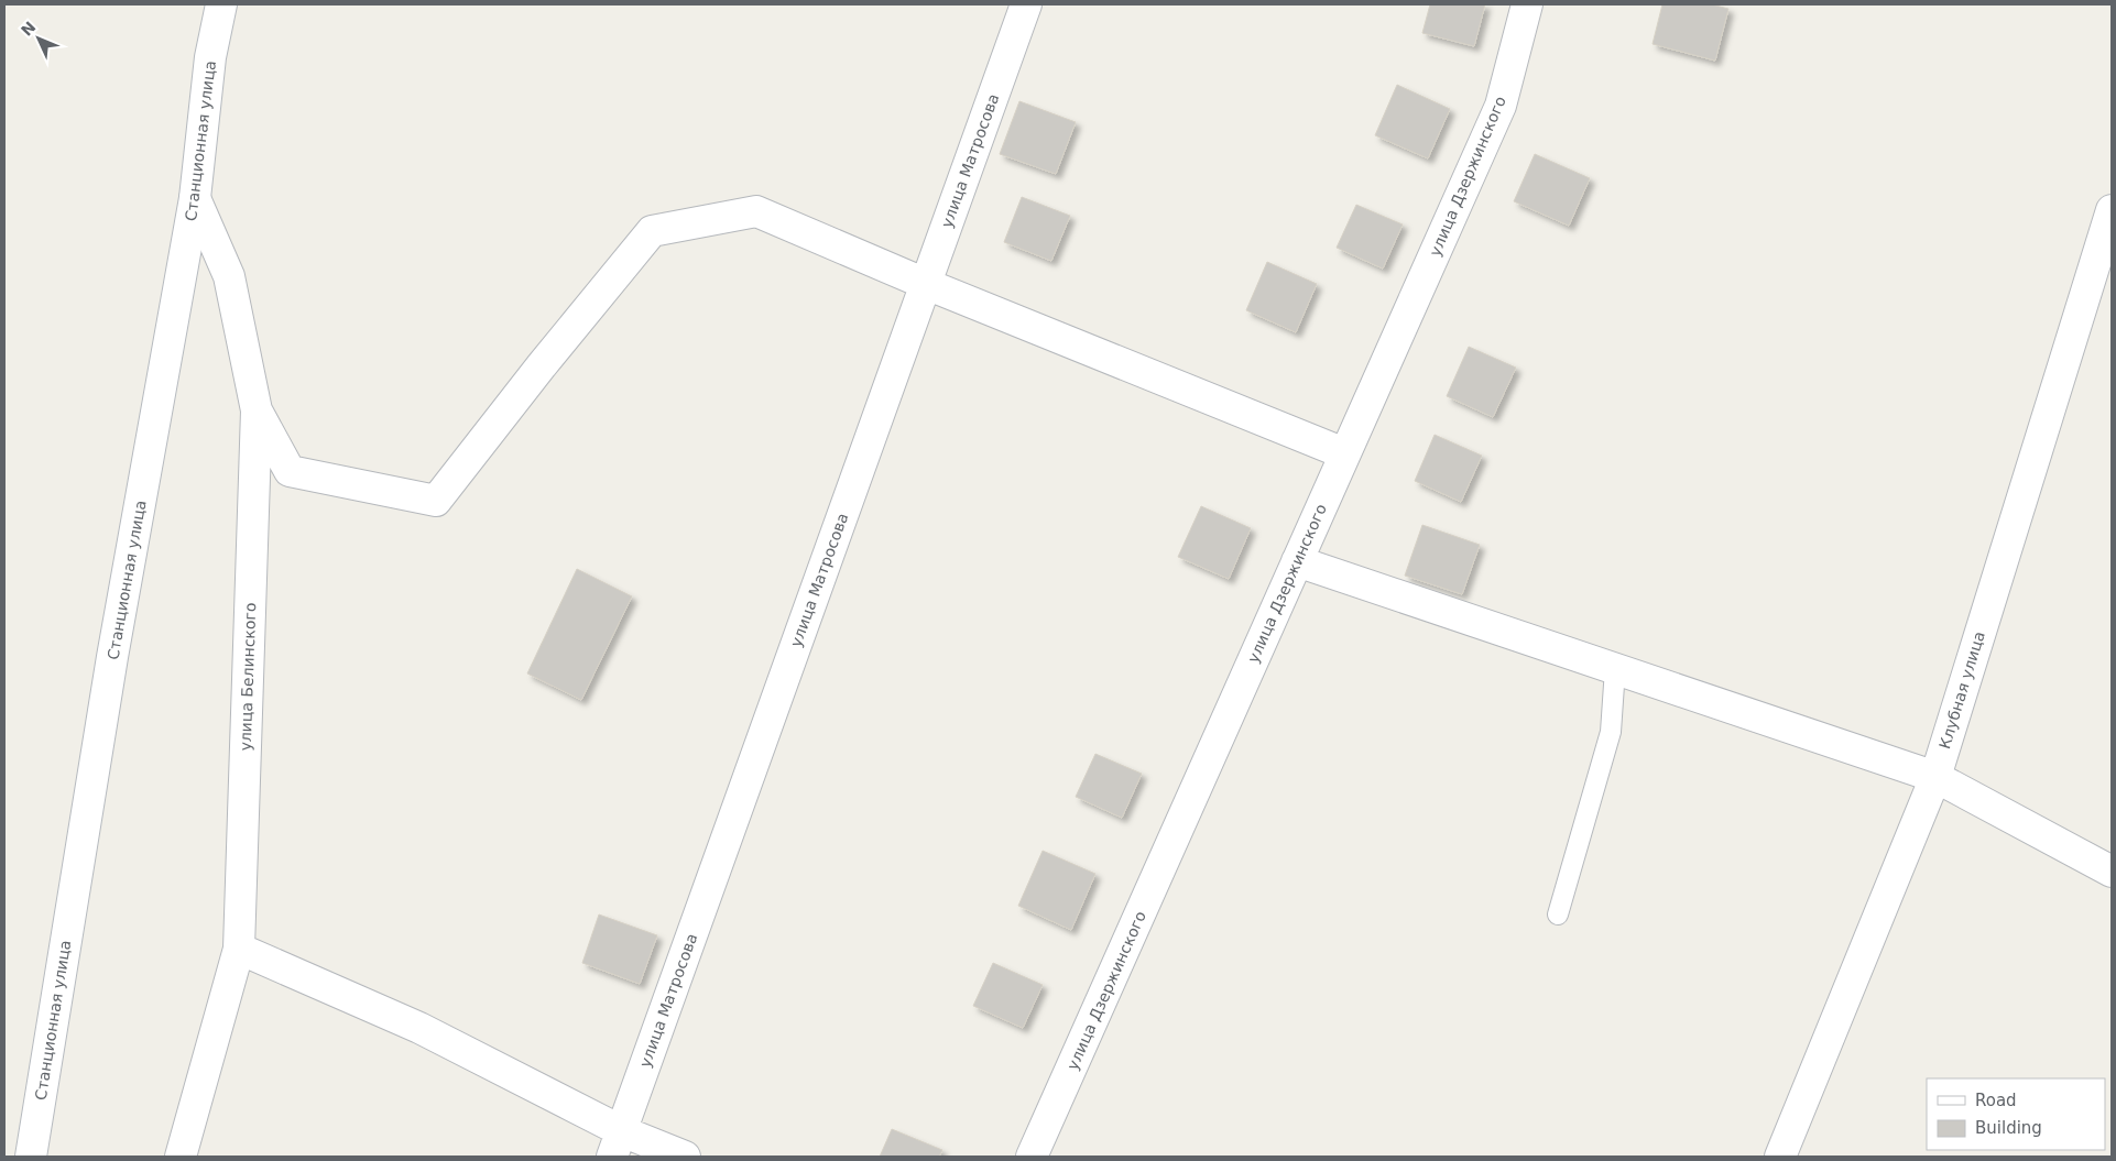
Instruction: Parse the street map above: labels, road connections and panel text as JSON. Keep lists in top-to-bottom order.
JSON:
{
  "streets": {
    "street": [
      "Станционная улица",
      "улица Матросова",
      "улица Дзержинского",
      "улица Белинского",
      "Клубная улица"
    ]
  },
  "crossings": [
    ["Станционная улица", "улица Белинского"]
  ],
  "legend": ["Road", "Building"],
  "north": "top left"
}
